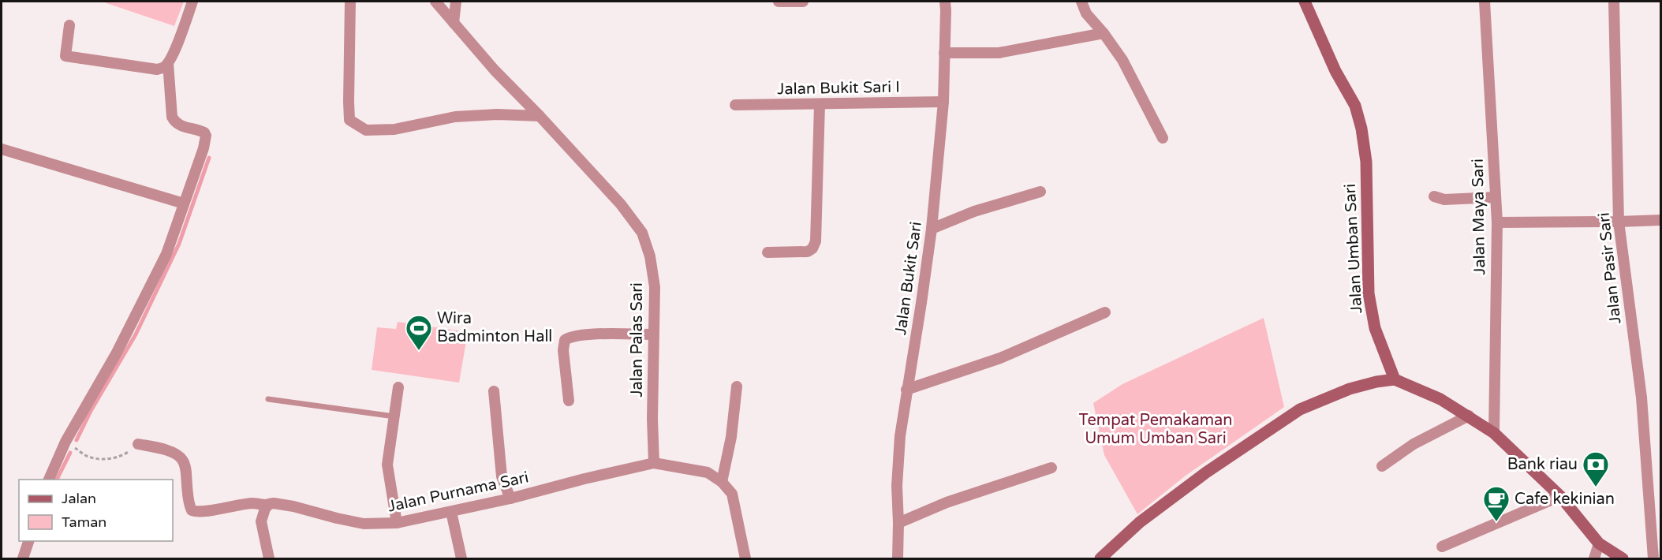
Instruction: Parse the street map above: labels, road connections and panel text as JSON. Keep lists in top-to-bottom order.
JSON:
{
  "streets": {
    "main road": ["Jalan Umban Sari"],
    "street": [
      "Jalan Bukit Sari I",
      "Jalan Maya Sari",
      "Jalan Pasir Sari",
      "Jalan Bukit Sari",
      "Jalan Palas Sari",
      "Jalan Purnama Sari"
    ]
  },
  "crossings": [
    ["Jalan Bukit Sari I", "Jalan Bukit Sari"],
    ["Jalan Palas Sari", "Jalan Purnama Sari"]
  ],
  "parks": ["Tempat Pemakaman Umum Umban Sari"],
  "places": {
    "sports": ["Wira Badminton Hall"],
    "bank": ["Bank riau"],
    "cafe": ["Cafe kekinian"]
  },
  "legend": ["Jalan", "Taman"]
}
